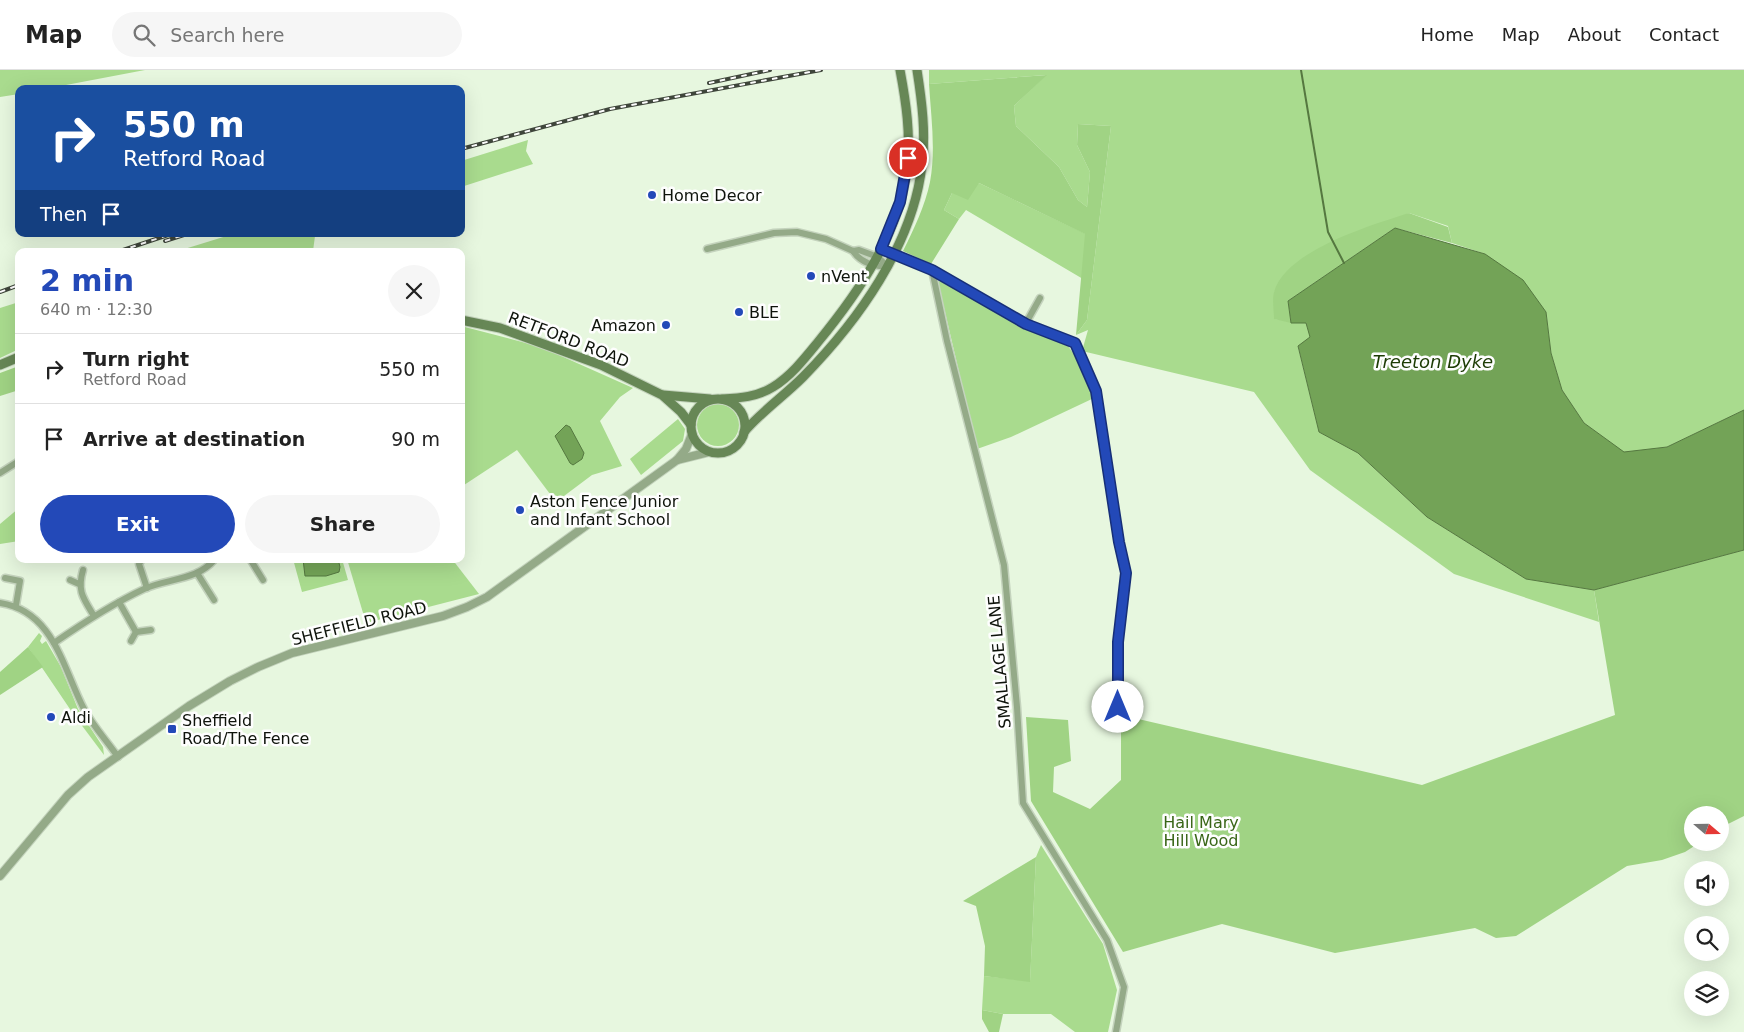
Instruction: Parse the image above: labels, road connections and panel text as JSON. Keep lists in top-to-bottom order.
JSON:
{
  "streets": {
    "main road": ["RETFORD ROAD"],
    "street": ["SHEFFIELD ROAD", "SMALLAGE LANE"]
  },
  "crossings": [
    ["RETFORD ROAD", "SHEFFIELD ROAD"]
  ],
  "water": ["Treeton Dyke"],
  "parks": ["Hail Mary Hill Wood"],
  "places": {
    "other": [
      "Home Decor",
      "nVent",
      "BLE",
      "Amazon",
      "Aston Fence Junior and Infant School",
      "Aldi"
    ],
    "transit": ["Sheffield Road/The Fence"]
  },
  "north": "right",
  "page": {
    "header": "Map",
    "search": "Search here",
    "nav": [
      "Home",
      "Map",
      "About",
      "Contact"
    ],
    "turn": ["550 m", "Retford Road"],
    "then": "Then",
    "heading": ["2 min", "640 m · 12:30"],
    "list": [
      {
        "name": "Turn right",
        "note": "Retford Road",
        "value": "550 m"
      },
      {
        "name": "Arrive at destination",
        "value": "90 m"
      }
    ],
    "buttons": ["Exit", "Share"]
  }
}
